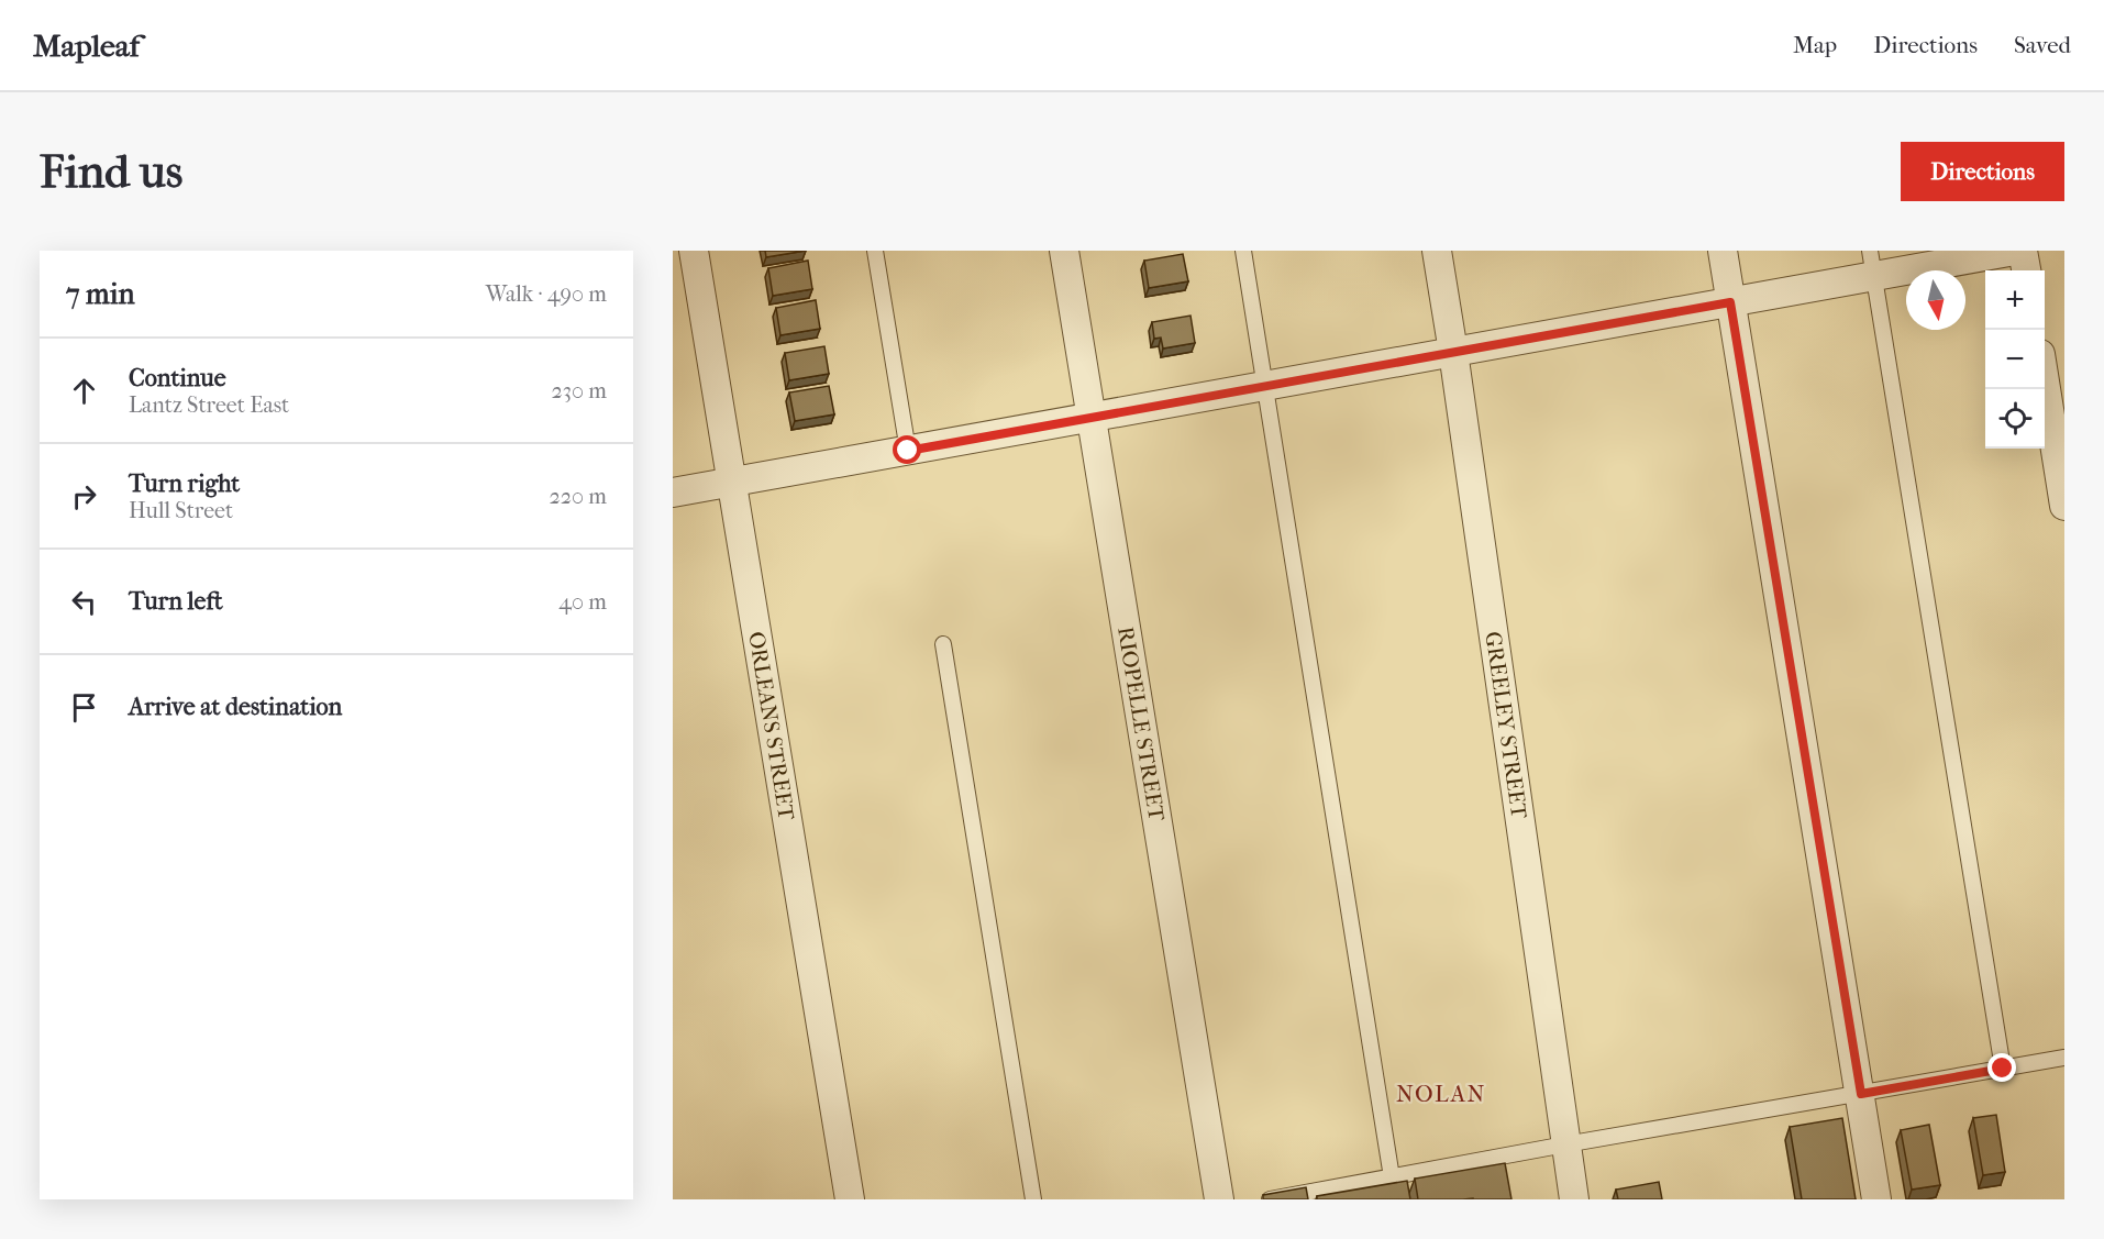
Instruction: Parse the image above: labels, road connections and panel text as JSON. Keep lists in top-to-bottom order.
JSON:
{
  "streets": {
    "street": ["GREELEY STREET", "ORLEANS STREET", "RIOPELLE STREET"]
  },
  "districts": ["NOLAN"],
  "north": "bottom",
  "page": {
    "header": "Mapleaf",
    "nav": ["Map", "Directions", "Saved"],
    "buttons": "Directions",
    "title": "Find us",
    "heading": ["7 min", "Walk · 490 m"],
    "map_buttons": ["+", "−"],
    "list": [
      ["Continue", "Lantz Street East", "230 m"],
      ["Turn right", "Hull Street", "220 m"],
      ["Turn left", "40 m"],
      "Arrive at destination"
    ]
  }
}
